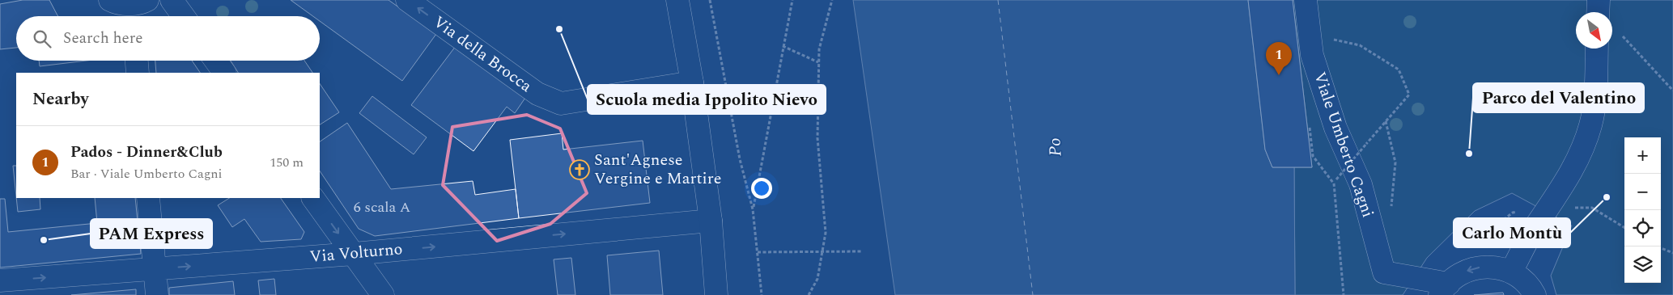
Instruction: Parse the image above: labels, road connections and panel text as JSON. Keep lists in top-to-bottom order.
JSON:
{
  "streets": {
    "street": ["Via della Brocca", "Viale Umberto Cagni", "Via Volturno"]
  },
  "one_way": ["Via della Brocca", "Via Volturno"],
  "water": ["Po"],
  "places": {
    "other": [
      "Scuola media Ippolito Nievo",
      "Parco del Valentino",
      "Carlo Montù",
      "PAM Express"
    ],
    "church": ["Sant'Agnese Vergine e Martire"]
  },
  "house_numbers": ["6 scala A"],
  "north": "bottom right",
  "page": {
    "search": "Search here",
    "pins": "1",
    "heading": "Nearby",
    "list": [
      {
        "mark": "1",
        "name": "Pados - Dinner&Club",
        "note": "Bar · Viale Umberto Cagni",
        "value": "150 m"
      }
    ],
    "map_buttons": ["+", "−"]
  }
}
